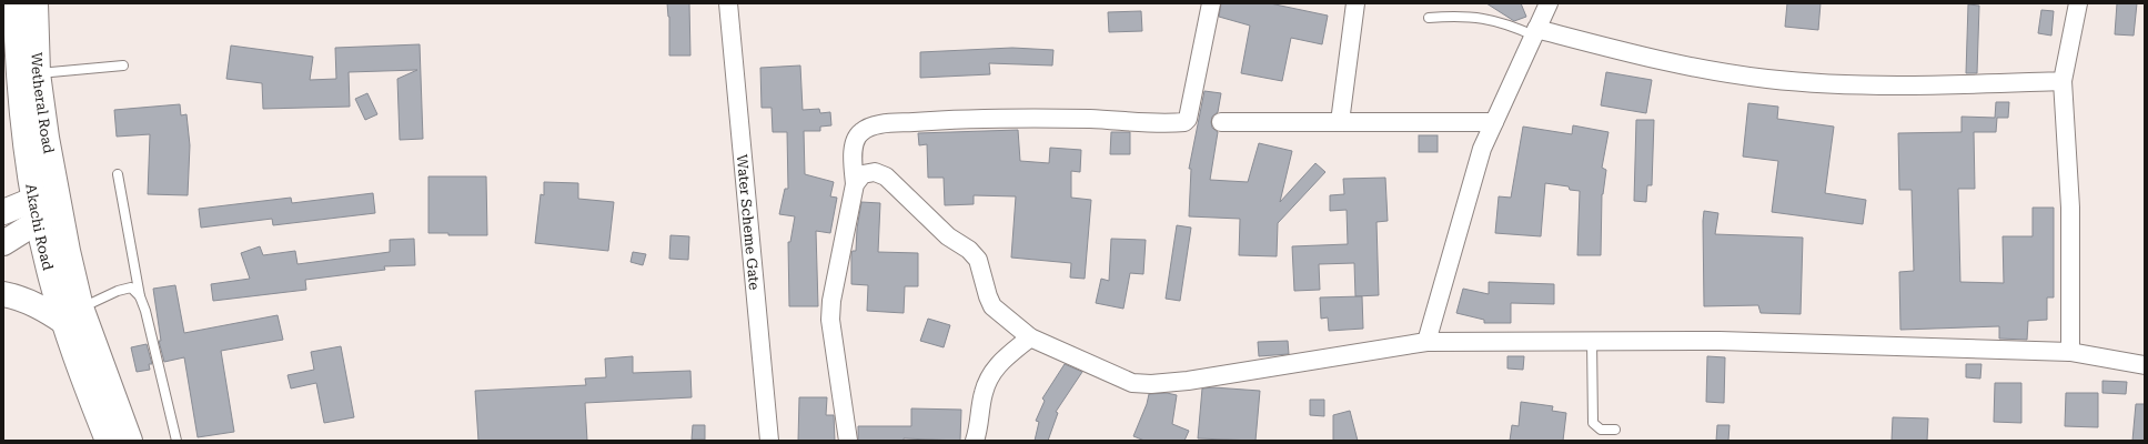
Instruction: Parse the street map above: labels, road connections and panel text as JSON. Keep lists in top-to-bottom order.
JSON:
{
  "streets": {
    "main road": ["Wetheral Road", "Akachi Road"],
    "street": ["Water Scheme Gate"]
  },
  "crossings": [
    ["Wetheral Road", "Akachi Road"]
  ]
}
